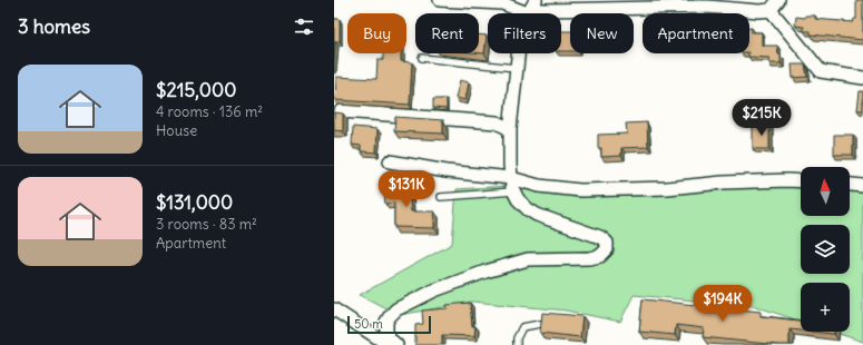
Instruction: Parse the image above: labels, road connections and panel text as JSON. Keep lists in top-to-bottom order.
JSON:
{
  "scale_bar": "50 m",
  "north": "top",
  "page": {
    "heading": "3 homes",
    "chip": [
      "Buy",
      "Rent",
      "Filters",
      "New",
      "Apartment"
    ],
    "list": [
      {
        "name": "$215,000",
        "note": "4 rooms · 136 m² · House"
      },
      {
        "name": "$131,000",
        "note": "3 rooms · 83 m² · Apartment"
      }
    ],
    "price": ["$215K", "$131K", "$194K"],
    "map_buttons": "+",
    "scale": "50 m"
  }
}
